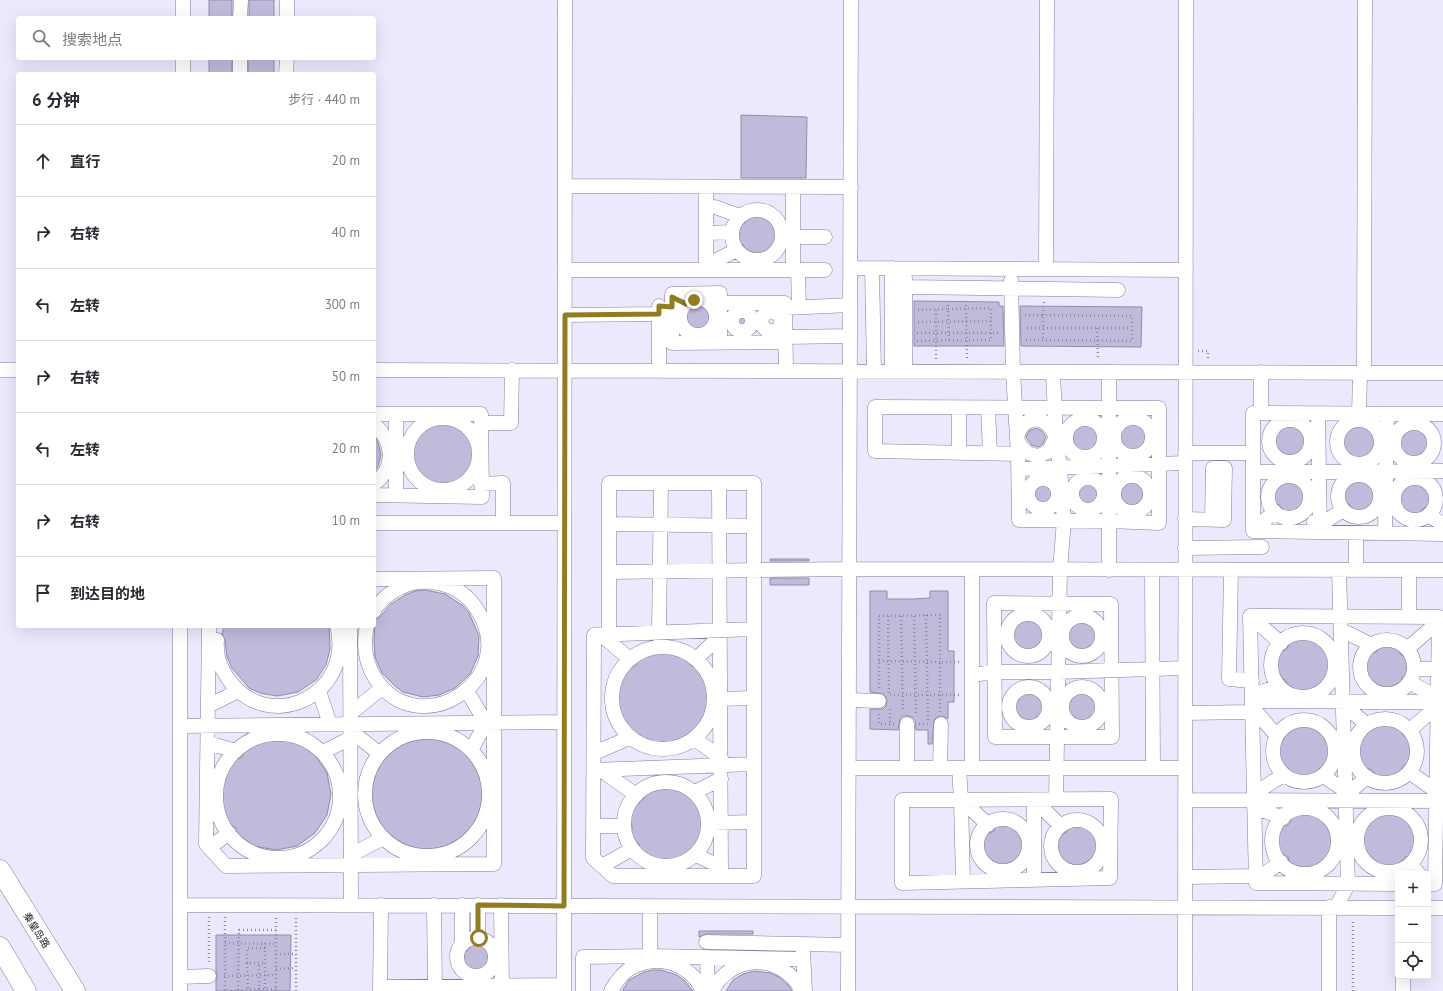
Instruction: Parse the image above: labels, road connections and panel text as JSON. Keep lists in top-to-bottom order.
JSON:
{
  "streets": {
    "street": ["秦皇岛路"]
  },
  "page": {
    "search": "搜索地点",
    "heading": ["6 分钟", "步行 · 440 m"],
    "list": [
      ["直行", "20 m"],
      ["右转", "40 m"],
      ["左转", "300 m"],
      ["右转", "50 m"],
      ["左转", "20 m"],
      ["右转", "10 m"],
      "到达目的地"
    ],
    "map_buttons": ["+", "−"]
  }
}
